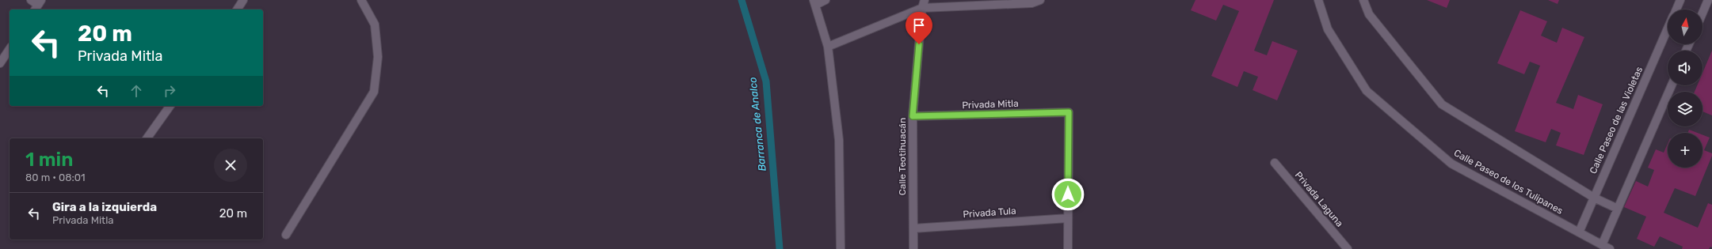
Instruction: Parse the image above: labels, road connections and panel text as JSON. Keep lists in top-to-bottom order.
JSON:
{
  "streets": {
    "street": [
      "Privada Mitla",
      "Calle Paseo de las Violetas",
      "Calle Teotihuacán",
      "Calle Paseo de los Tulipanes",
      "Privada Laguna",
      "Privada Tula"
    ]
  },
  "crossings": [
    ["Privada Mitla", "Calle Teotihuacán"],
    ["Privada Mitla", "Privada Tula"],
    ["Calle Paseo de las Violetas", "Calle Paseo de los Tulipanes"],
    ["Calle Teotihuacán", "Privada Tula"]
  ],
  "water": ["Barranca de Analco"],
  "north": "top",
  "page": {
    "map_buttons": "+",
    "turn": ["20 m", "Privada Mitla"],
    "heading": ["1 min", "80 m · 08:01"],
    "list": [
      {
        "name": "Gira a la izquierda",
        "note": "Privada Mitla",
        "value": "20 m"
      }
    ]
  }
}
